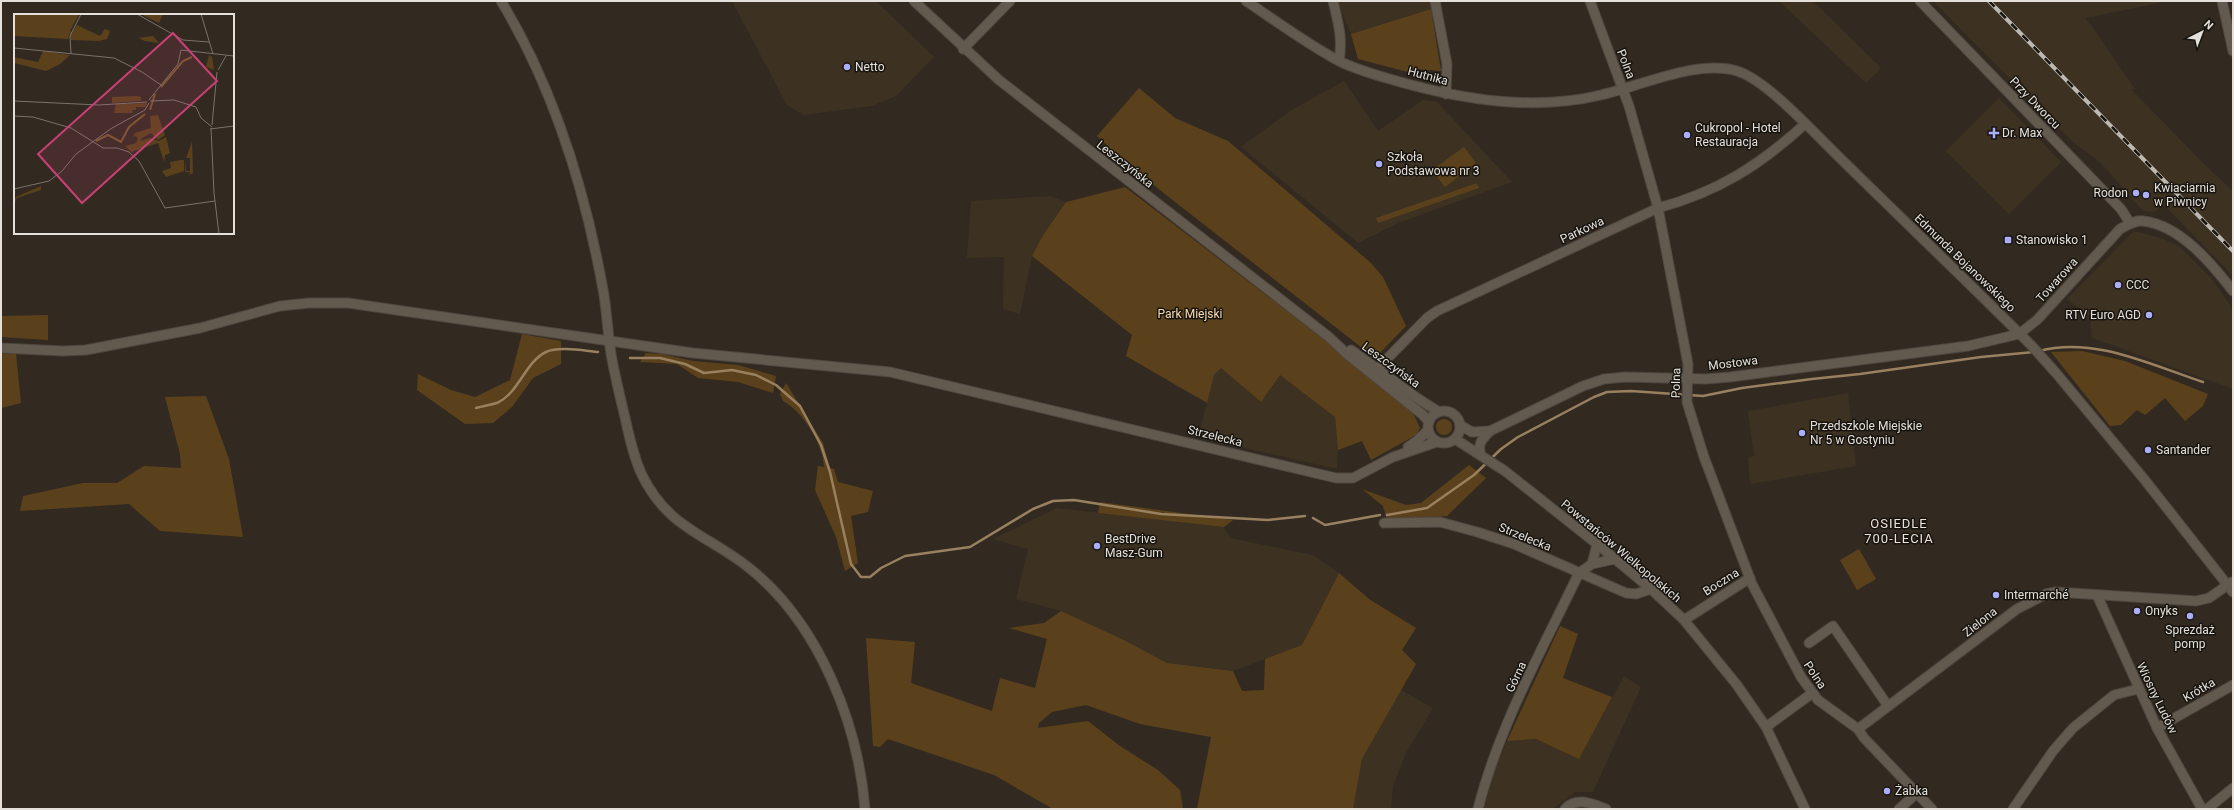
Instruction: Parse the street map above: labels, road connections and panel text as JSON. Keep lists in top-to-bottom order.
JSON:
{
  "streets": {
    "street": [
      "Polna",
      "Hutnika",
      "Przy Dworcu",
      "Leszczyńska",
      "Parkowa",
      "Edmunda Bojanowskiego",
      "Towarowa",
      "Mostowa",
      "Strzelecka",
      "Powstańców Wielkopolskich",
      "Boczna",
      "Zielona",
      "Górna",
      "Krótka",
      "Wiosny Ludów"
    ]
  },
  "crossings": [
    ["Polna", "Hutnika"],
    ["Polna", "Parkowa"],
    ["Polna", "Edmunda Bojanowskiego"],
    ["Polna", "Mostowa"],
    ["Polna", "Boczna"],
    ["Polna", "Zielona"],
    ["Hutnika", "Edmunda Bojanowskiego"],
    ["Przy Dworcu", "Towarowa"],
    ["Leszczyńska", "Parkowa"],
    ["Leszczyńska", "Mostowa"],
    ["Leszczyńska", "Strzelecka"],
    ["Leszczyńska", "Powstańców Wielkopolskich"],
    ["Parkowa", "Edmunda Bojanowskiego"],
    ["Edmunda Bojanowskiego", "Towarowa"],
    ["Edmunda Bojanowskiego", "Mostowa"],
    ["Edmunda Bojanowskiego", "Zielona"],
    ["Towarowa", "Mostowa"],
    ["Mostowa", "Strzelecka"],
    ["Mostowa", "Powstańców Wielkopolskich"],
    ["Strzelecka", "Powstańców Wielkopolskich"],
    ["Strzelecka", "Górna"],
    ["Powstańców Wielkopolskich", "Boczna"],
    ["Powstańców Wielkopolskich", "Górna"],
    ["Zielona", "Wiosny Ludów"],
    ["Krótka", "Wiosny Ludów"]
  ],
  "districts": ["OSIEDLE 700-LECIA"],
  "parks": ["Park Miejski"],
  "places": {
    "other": [
      "Netto",
      "Cukropol - Hotel Restauracja",
      "Szkoła Podstawowa nr 3",
      "Rodon",
      "Kwiaciarnia w Piwnicy",
      "CCC",
      "RTV Euro AGD",
      "Przedszkole Miejskie Nr 5 w Gostyniu",
      "Santander",
      "BestDrive Masz-Gum",
      "Intermarché",
      "Onyks",
      "Sprezdaż pomp",
      "Żabka"
    ],
    "health": ["Dr. Max"],
    "transit": ["Stanowisko 1"]
  },
  "north": "top right"
}
